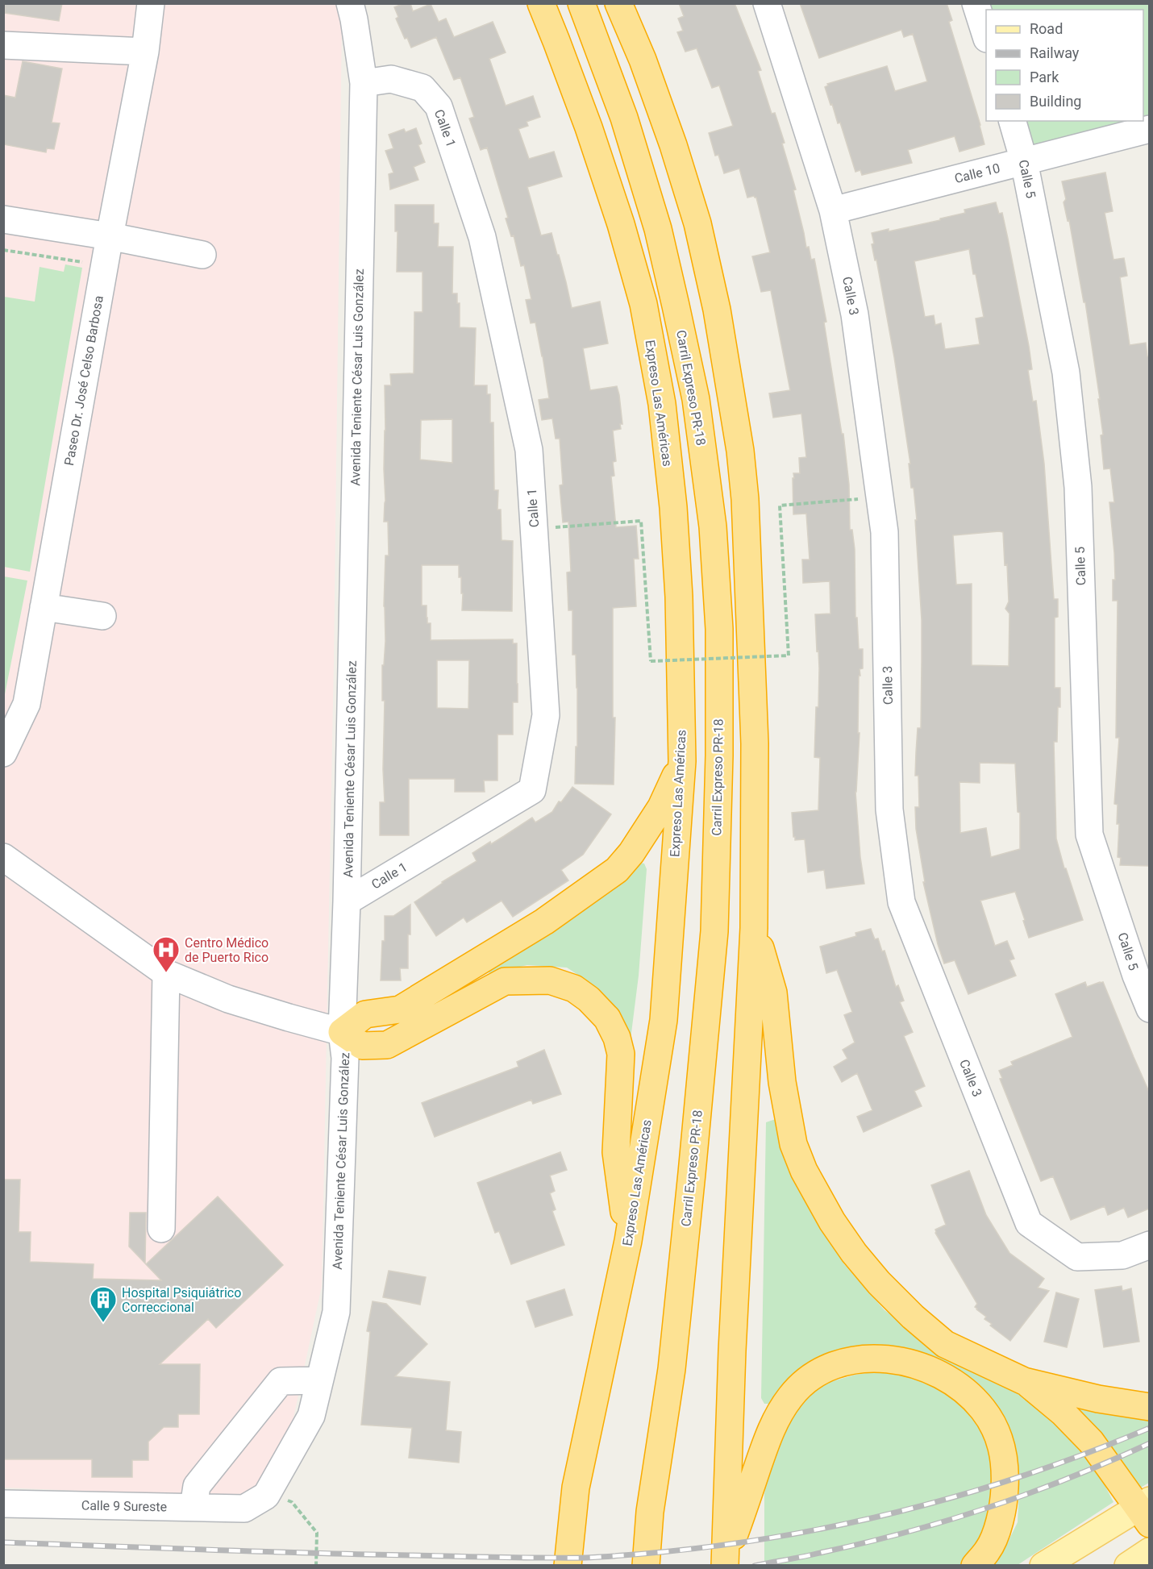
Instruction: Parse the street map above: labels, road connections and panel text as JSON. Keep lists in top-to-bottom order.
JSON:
{
  "streets": {
    "highway": ["Carril Expreso PR-18", "Expreso Las Américas"],
    "street": [
      "Calle 1",
      "Calle 10",
      "Calle 5",
      "Calle 3",
      "Avenida Teniente César Luis González",
      "Paseo Dr. José Celso Barbosa",
      "Calle 9 Sureste"
    ]
  },
  "crossings": [
    ["Calle 1", "Avenida Teniente César Luis González"],
    ["Calle 10", "Calle 5"],
    ["Calle 10", "Calle 3"],
    ["Avenida Teniente César Luis González", "Calle 9 Sureste"]
  ],
  "places": {
    "hospital": ["Centro Médico de Puerto Rico"],
    "building": ["Hospital Psiquiátrico Correccional"]
  },
  "legend": [
    "Road",
    "Railway",
    "Park",
    "Building"
  ]
}
